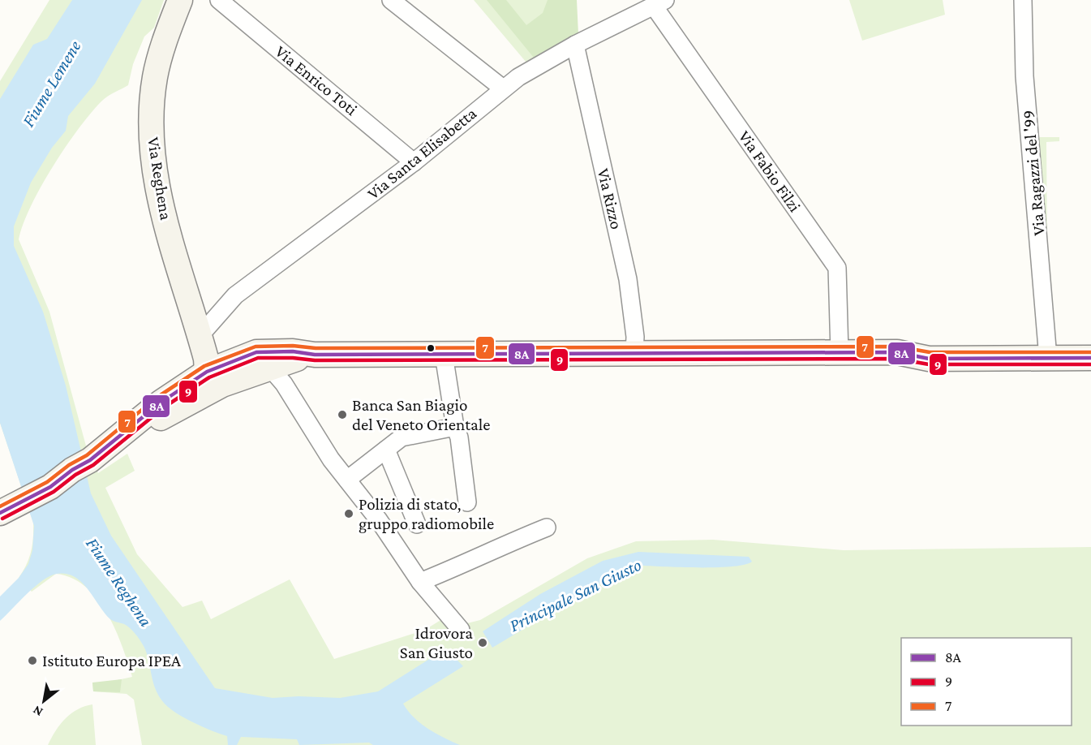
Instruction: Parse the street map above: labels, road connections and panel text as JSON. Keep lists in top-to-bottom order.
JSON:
{
  "streets": {
    "main road": ["Via Reghena"],
    "street": [
      "Via Enrico Toti",
      "Via Santa Elisabetta",
      "Via Fabio Filzi",
      "Via Ragazzi del '99",
      "Via Rizzo"
    ]
  },
  "crossings": [
    ["Via Enrico Toti", "Via Santa Elisabetta"],
    ["Via Santa Elisabetta", "Via Fabio Filzi"],
    ["Via Santa Elisabetta", "Via Reghena"],
    ["Via Santa Elisabetta", "Via Rizzo"]
  ],
  "water": ["Fiume Lemene", "Fiume Reghena", "Principale San Giusto"],
  "places": [
    "Banca San Biagio del Veneto Orientale",
    "Polizia di stato, gruppo radiomobile",
    "Idrovora San Giusto",
    "Istituto Europa IPEA"
  ],
  "lines": ["transit line 7", "transit line 8A", "transit line 9"],
  "legend": ["8A", "9", "7"],
  "north": "bottom left"
}
